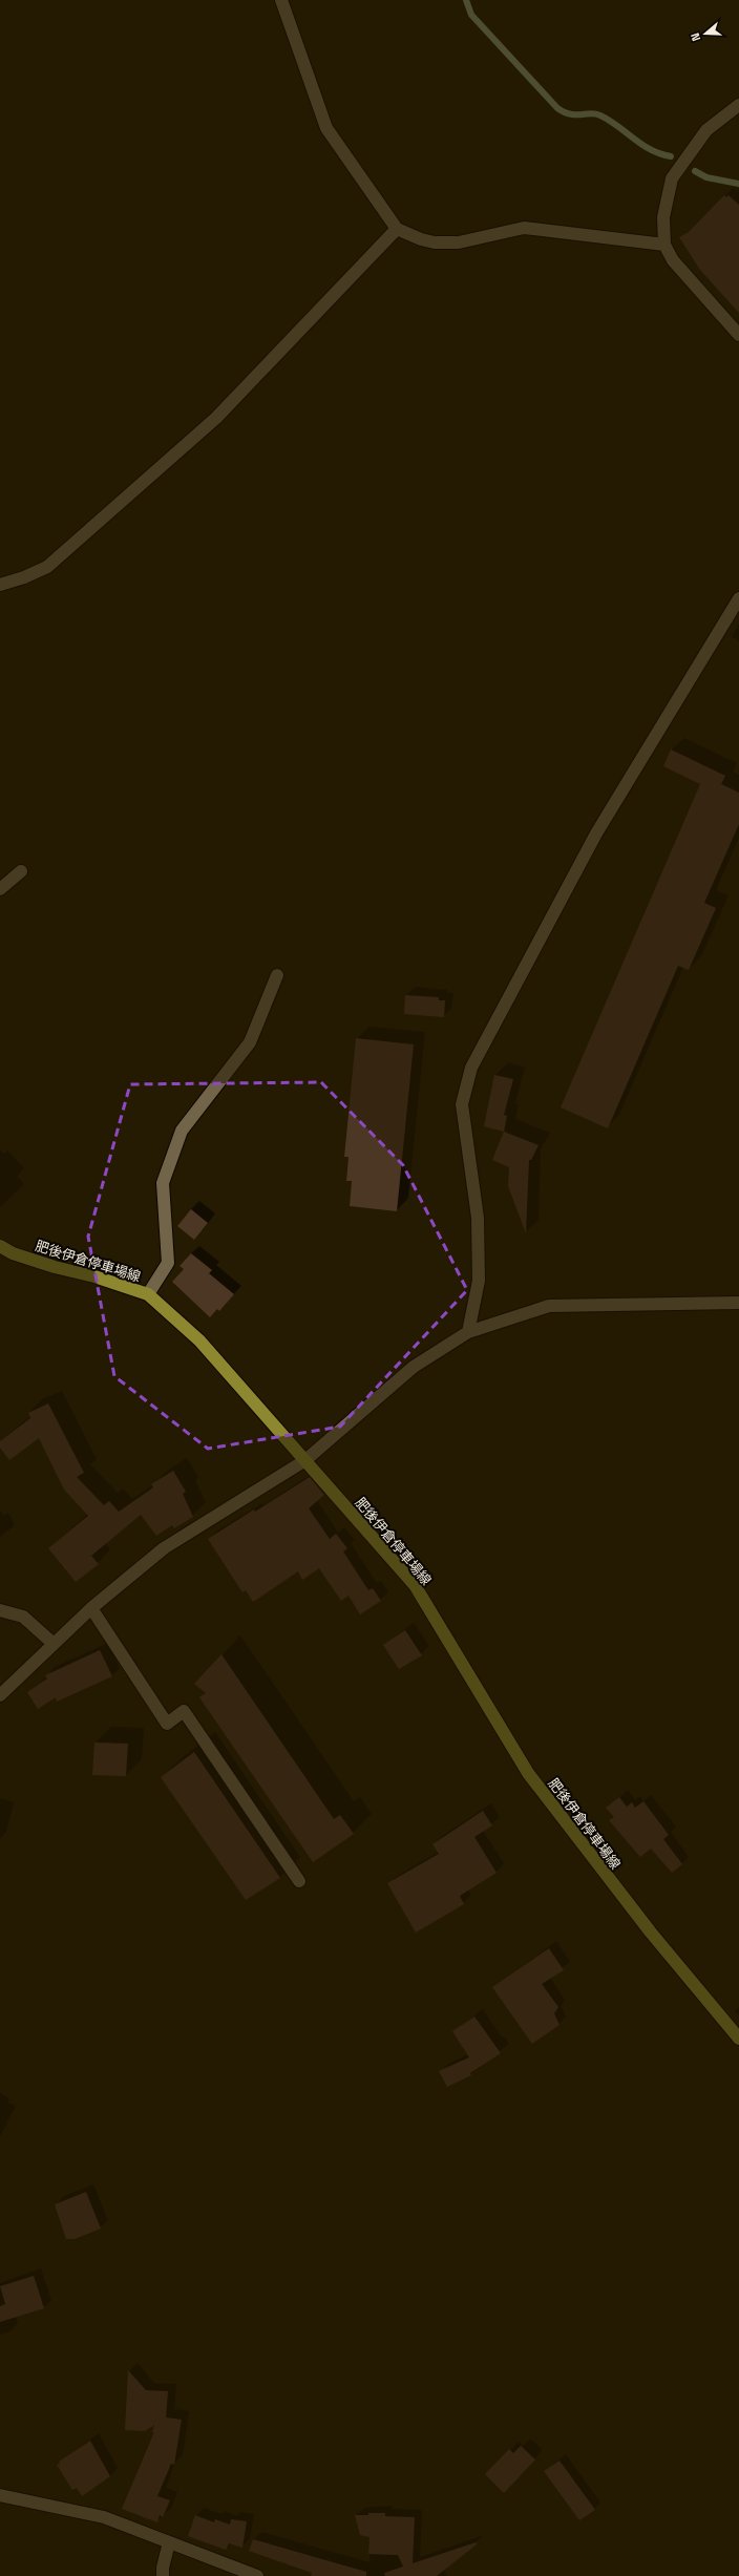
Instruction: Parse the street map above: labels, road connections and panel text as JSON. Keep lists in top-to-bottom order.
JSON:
{
  "streets": {
    "main road": ["肥後伊倉停車場線"]
  },
  "north": "left"
}
